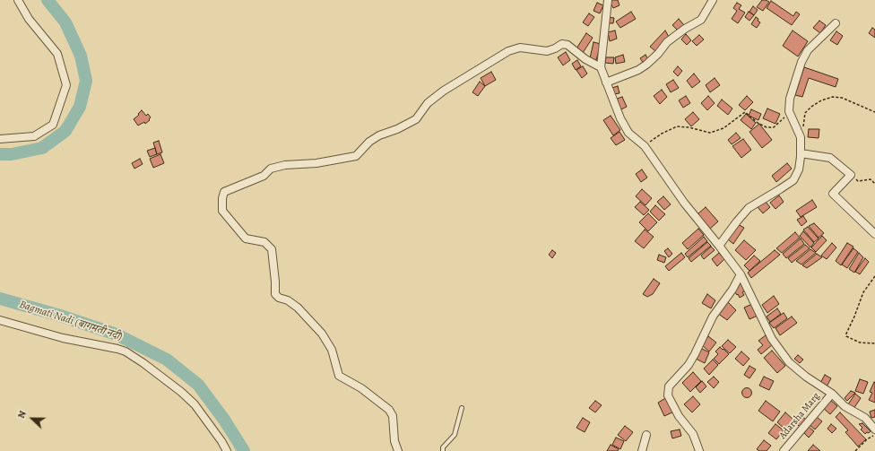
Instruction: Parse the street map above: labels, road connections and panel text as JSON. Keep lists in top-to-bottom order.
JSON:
{
  "streets": {
    "street": ["Adarsha Marg"]
  },
  "water": ["Bagmati Nadi (बागमती नदी)"],
  "north": "left"
}
